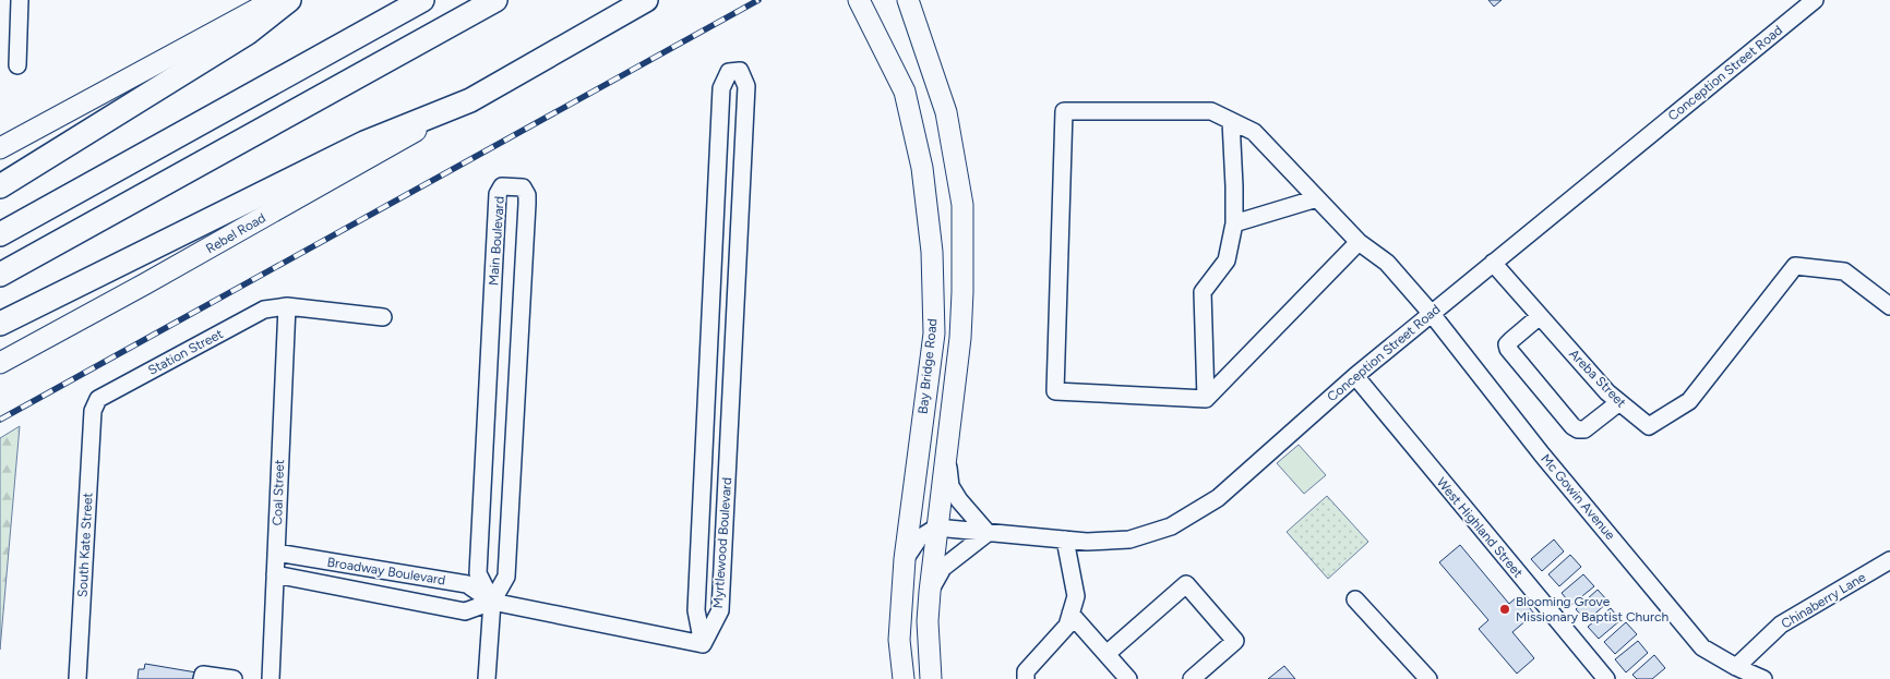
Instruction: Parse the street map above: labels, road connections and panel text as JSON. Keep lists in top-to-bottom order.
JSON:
{
  "streets": {
    "main road": ["Rebel Road", "Bay Bridge Road"],
    "street": [
      "Conception Street Road",
      "Main Boulevard",
      "Station Street",
      "Areba Street",
      "Coal Street",
      "Mc Gowin Avenue",
      "West Highland Street",
      "Myrtlewood Boulevard",
      "South Kate Street",
      "Broadway Boulevard",
      "Chinaberry Lane"
    ]
  },
  "crossings": [
    ["Conception Street Road", "Bay Bridge Road"],
    ["Conception Street Road", "Areba Street"],
    ["Conception Street Road", "Mc Gowin Avenue"],
    ["Conception Street Road", "West Highland Street"],
    ["Main Boulevard", "Broadway Boulevard"],
    ["Station Street", "Coal Street"],
    ["Station Street", "South Kate Street"],
    ["Coal Street", "Broadway Boulevard"],
    ["Mc Gowin Avenue", "Chinaberry Lane"],
    ["Myrtlewood Boulevard", "Broadway Boulevard"]
  ],
  "places": ["Blooming Grove Missionary Baptist Church"]
}
